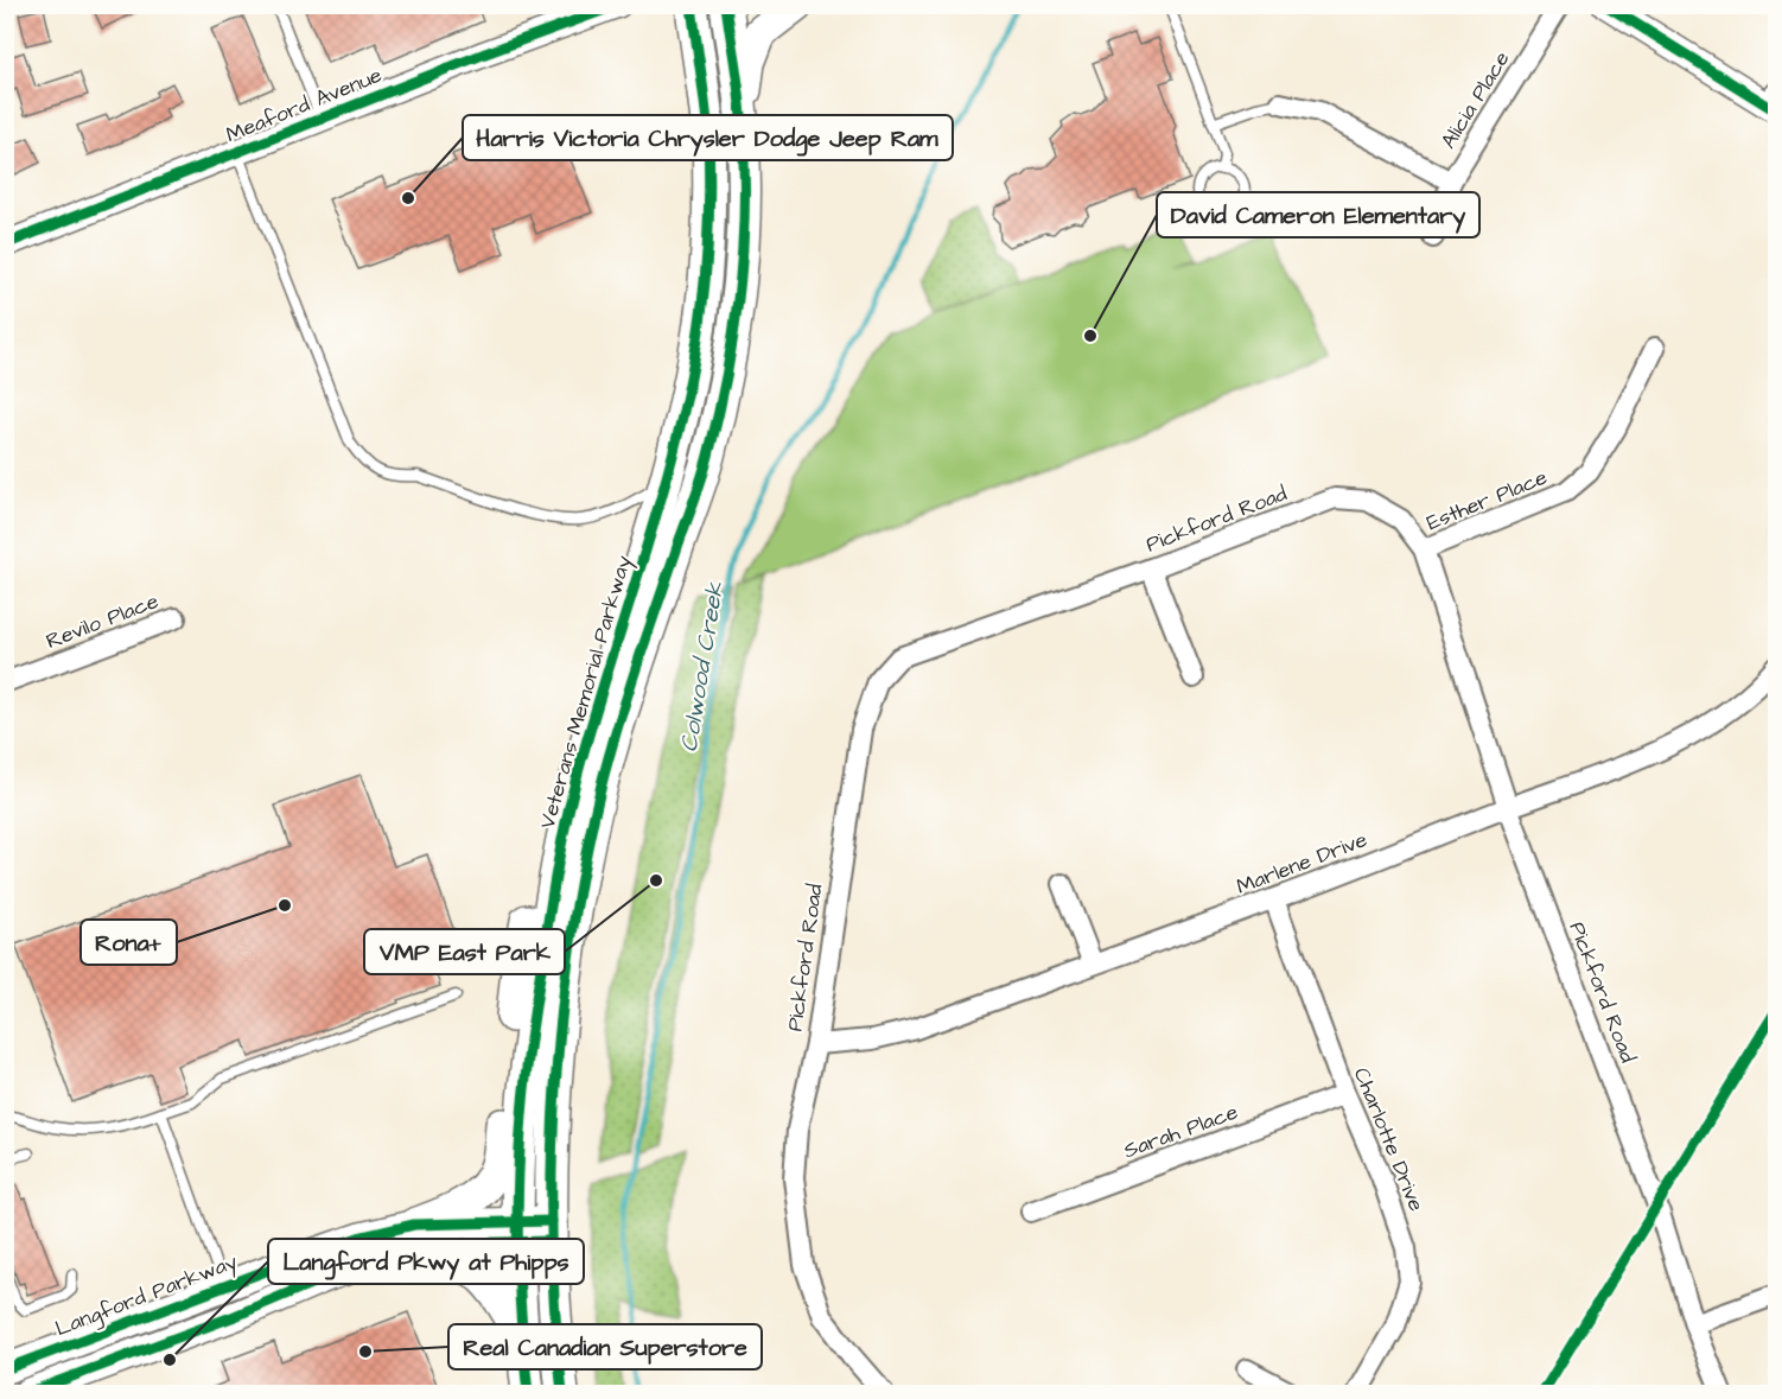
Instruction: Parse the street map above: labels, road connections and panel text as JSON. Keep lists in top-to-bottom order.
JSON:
{
  "streets": {
    "main road": ["Veterans Memorial Parkway", "Langford Parkway"],
    "street": [
      "Alicia Place",
      "Meaford Avenue",
      "Esther Place",
      "Pickford Road",
      "Revilo Place",
      "Marlene Drive",
      "Sarah Place",
      "Charlotte Drive"
    ]
  },
  "crossings": [
    ["Esther Place", "Pickford Road"],
    ["Pickford Road", "Marlene Drive"],
    ["Veterans Memorial Parkway", "Langford Parkway"],
    ["Marlene Drive", "Charlotte Drive"],
    ["Sarah Place", "Charlotte Drive"]
  ],
  "water": ["Colwood Creek"],
  "places": [
    "Harris Victoria Chrysler Dodge Jeep Ram",
    "David Cameron Elementary",
    "VMP East Park",
    "Rona+",
    "Real Canadian Superstore",
    "Langford Pkwy at Phipps"
  ]
}
